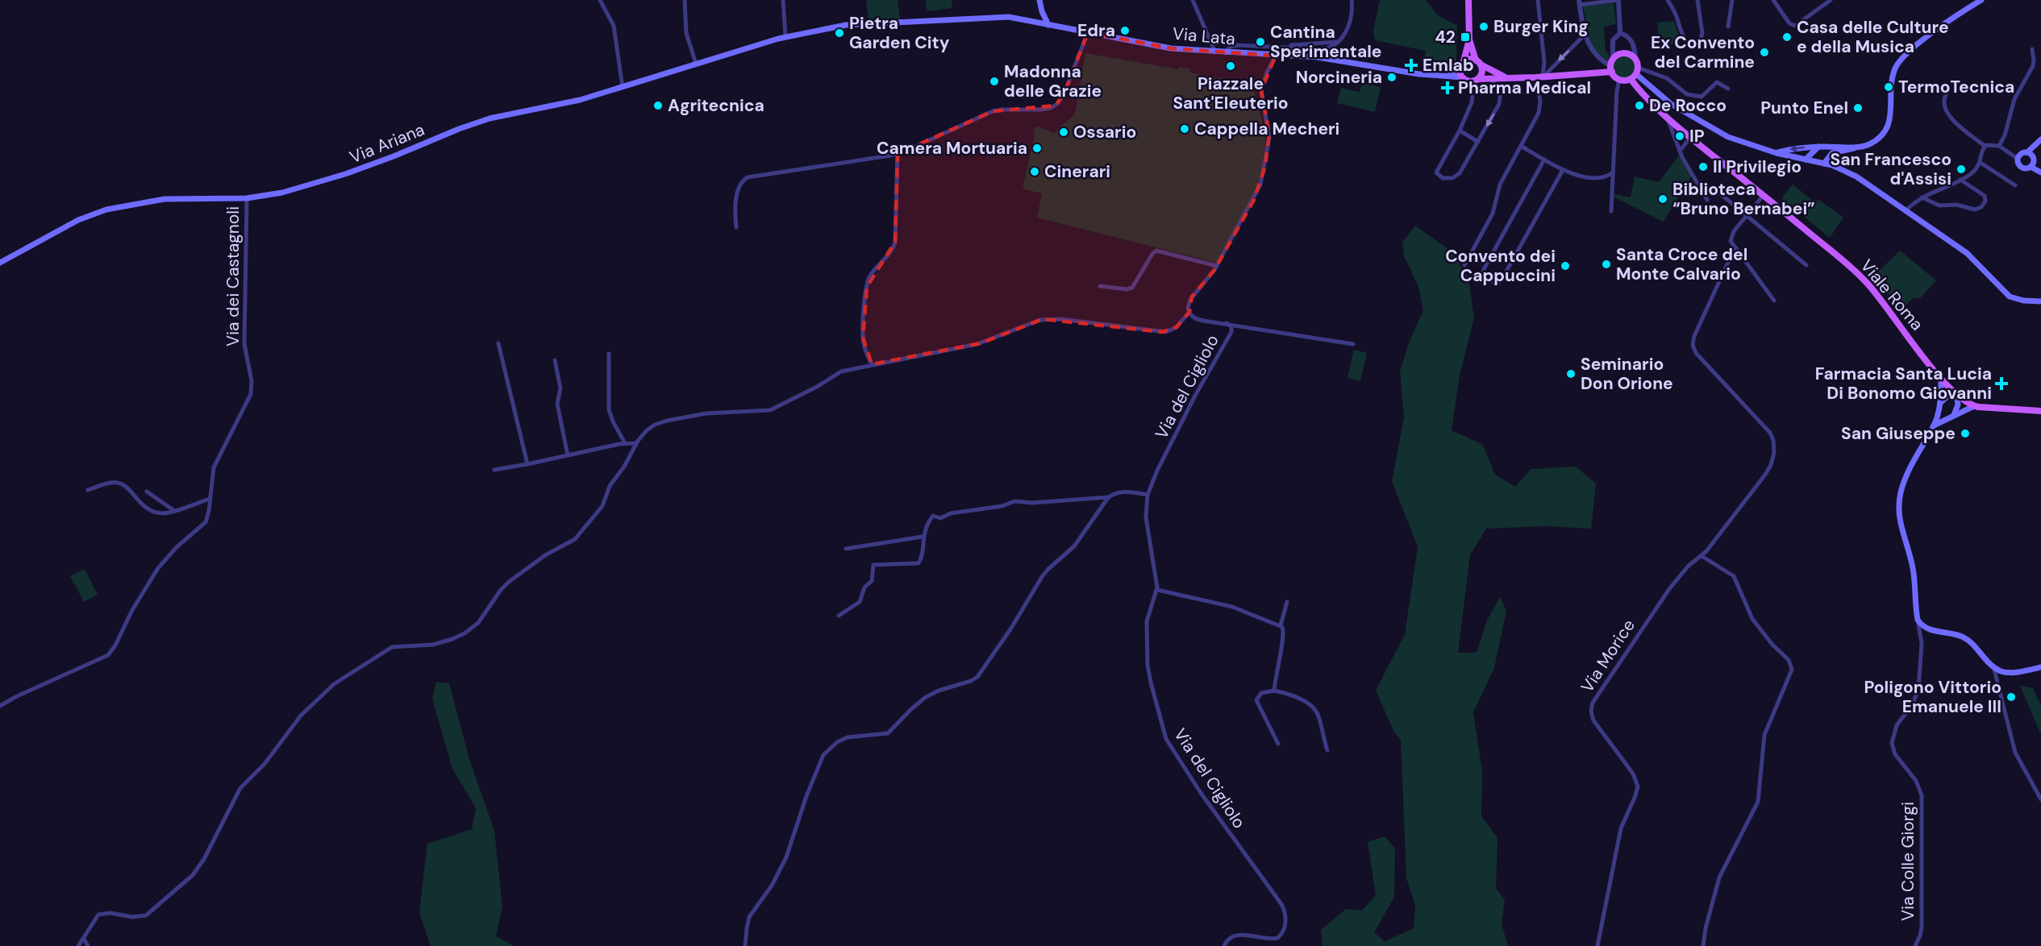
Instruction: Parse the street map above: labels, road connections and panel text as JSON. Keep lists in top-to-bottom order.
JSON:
{
  "streets": {
    "main road": ["Via Lata", "Via Ariana", "Viale Roma"],
    "street": [
      "Via dei Castagnoli",
      "Via del Cigliolo",
      "Via Morice",
      "Via Colle Giorgi"
    ]
  },
  "crossings": [
    ["Via Lata", "Via Ariana"],
    ["Via Lata", "Via del Cigliolo"],
    ["Via Ariana", "Via dei Castagnoli"]
  ],
  "places": {
    "other": [
      "Burger King",
      "Edra",
      "Pietra Garden City",
      "Casa delle Culture e della Musica",
      "Cantina Sperimentale",
      "Ex Convento del Carmine",
      "Piazzale Sant'Eleuterio",
      "Norcineria",
      "Madonna delle Grazie",
      "TermoTecnica",
      "Agritecnica",
      "De Rocco",
      "Punto Enel",
      "Cappella Mecheri",
      "Ossario",
      "IP",
      "Camera Mortuaria",
      "Il Privilegio",
      "San Francesco d'Assisi",
      "Cinerari",
      "Biblioteca “Bruno Bernabei”",
      "Santa Croce del Monte Calvario",
      "Convento dei Cappuccini",
      "Seminario Don Orione",
      "San Giuseppe",
      "Poligono Vittorio Emanuele III"
    ],
    "transit": ["42"],
    "health": ["Emlab", "Pharma Medical", "Farmacia Santa Lucia Di Bonomo Giovanni"]
  }
}
